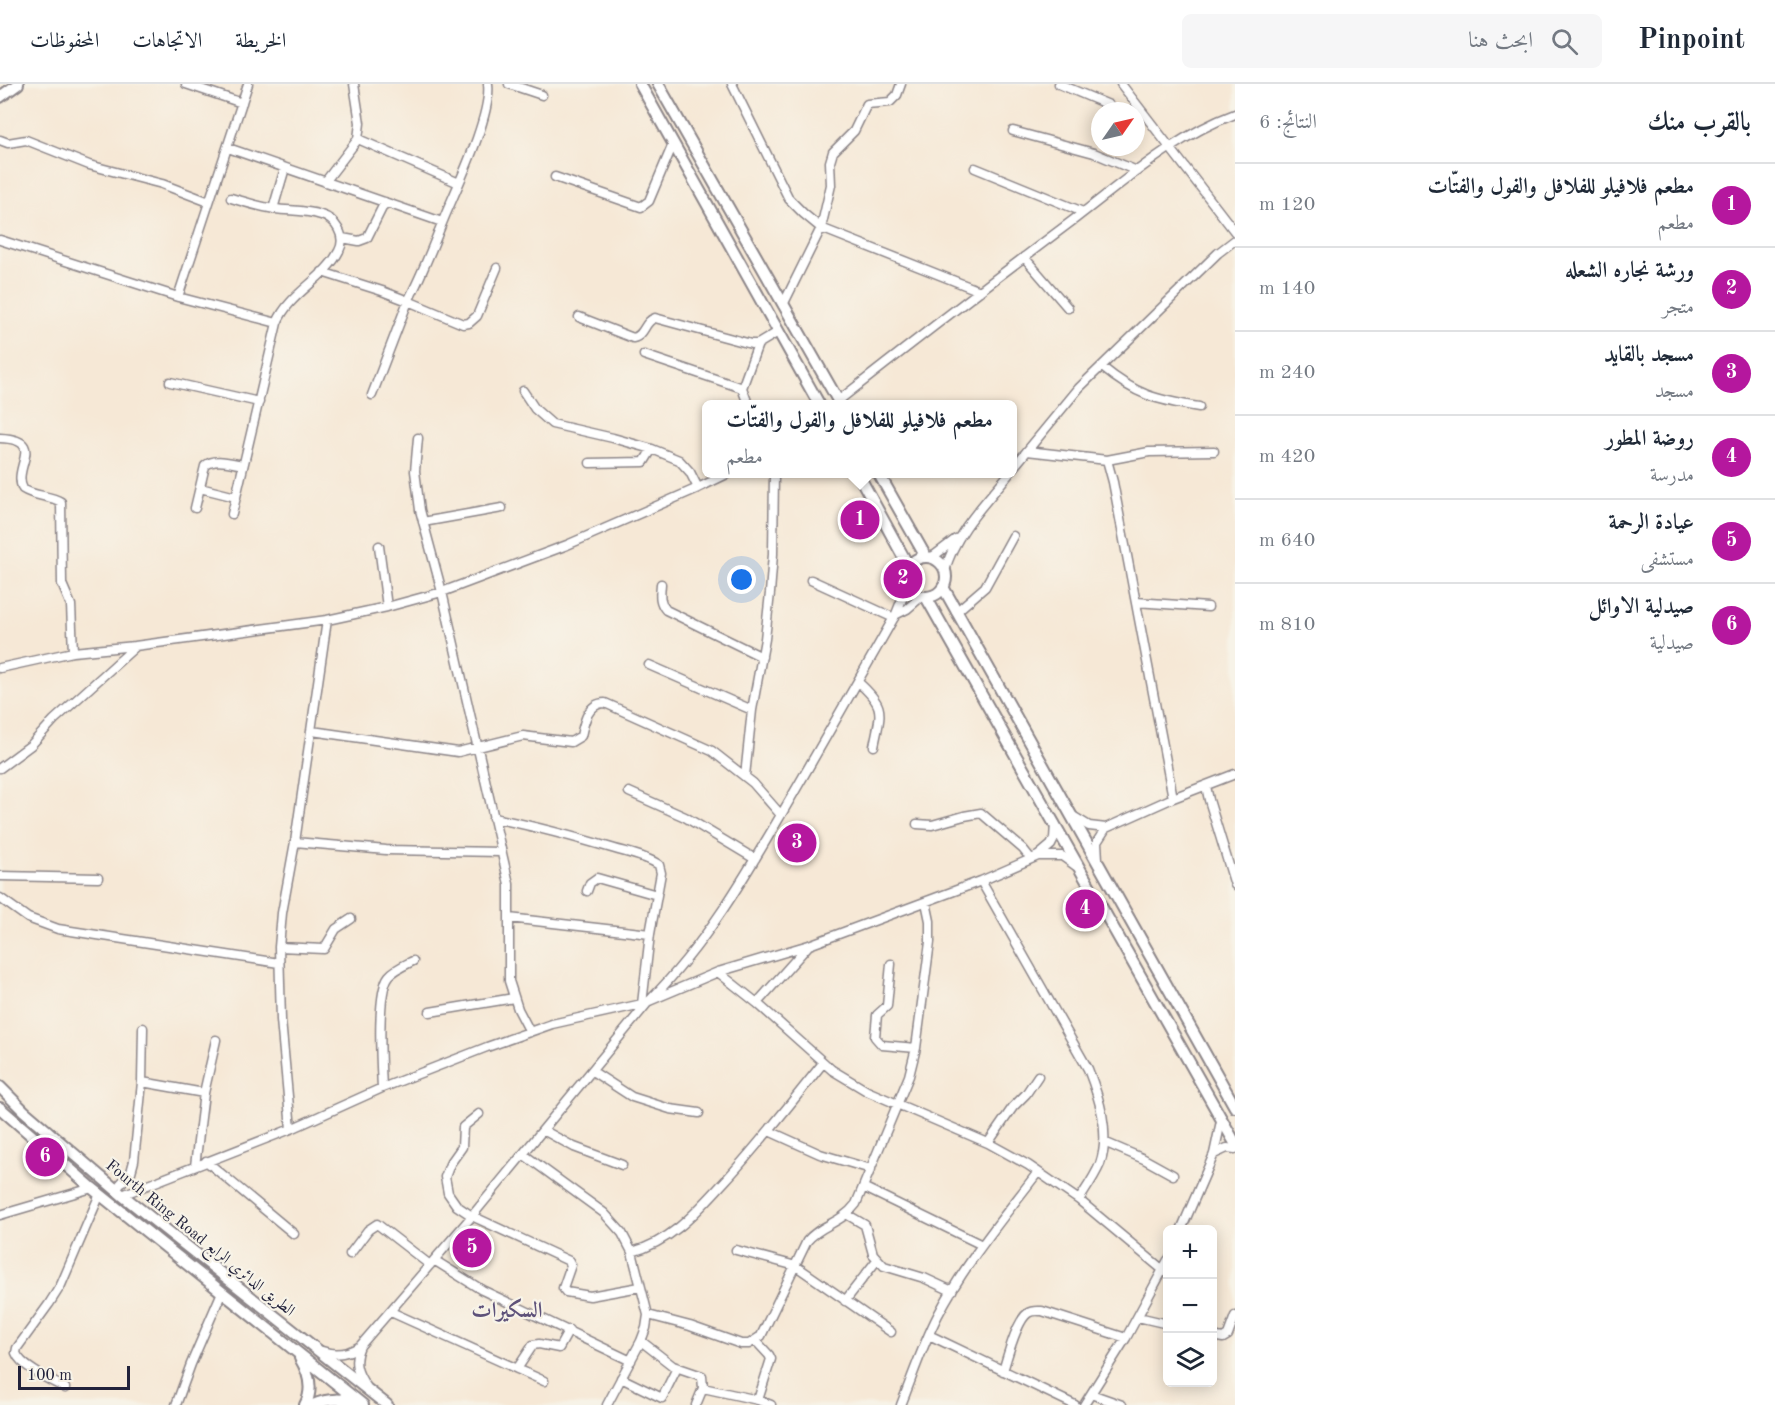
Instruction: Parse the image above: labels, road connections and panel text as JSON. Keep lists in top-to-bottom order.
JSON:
{
  "streets": {
    "main road": ["Fourth Ring Road الطريق الدائري الرابع"]
  },
  "districts": ["السكيرات"],
  "scale_bar": "100 m",
  "north": "top right",
  "page": {
    "header": "Pinpoint",
    "search": "ابحث هنا",
    "nav": ["الخريطة", "الاتجاهات", "المحفوظات"],
    "heading": ["بالقرب منك", "النتائج: 6"],
    "list": [
      {
        "mark": "1",
        "name": "مطعم فلافيلو للفلافل والفول والفتّات",
        "note": "مطعم",
        "value": "120 m"
      },
      {
        "mark": "2",
        "name": "ورشة نجاره الشعله",
        "note": "متجر",
        "value": "140 m"
      },
      {
        "mark": "3",
        "name": "مسجد بالقايد",
        "note": "مسجد",
        "value": "240 m"
      },
      {
        "mark": "4",
        "name": "روضة المطور",
        "note": "مدرسة",
        "value": "420 m"
      },
      {
        "mark": "5",
        "name": "عيادة الرحمة",
        "note": "مستشفى",
        "value": "640 m"
      },
      {
        "mark": "6",
        "name": "صيدلية الاوائل",
        "note": "صيدلية",
        "value": "810 m"
      }
    ],
    "popup": ["مطعم فلافيلو للفلافل والفول والفتّات", "مطعم"],
    "pins": [
      "1",
      "2",
      "3",
      "4",
      "6",
      "5"
    ],
    "map_buttons": ["+", "−"],
    "scale": "100 m"
  }
}
